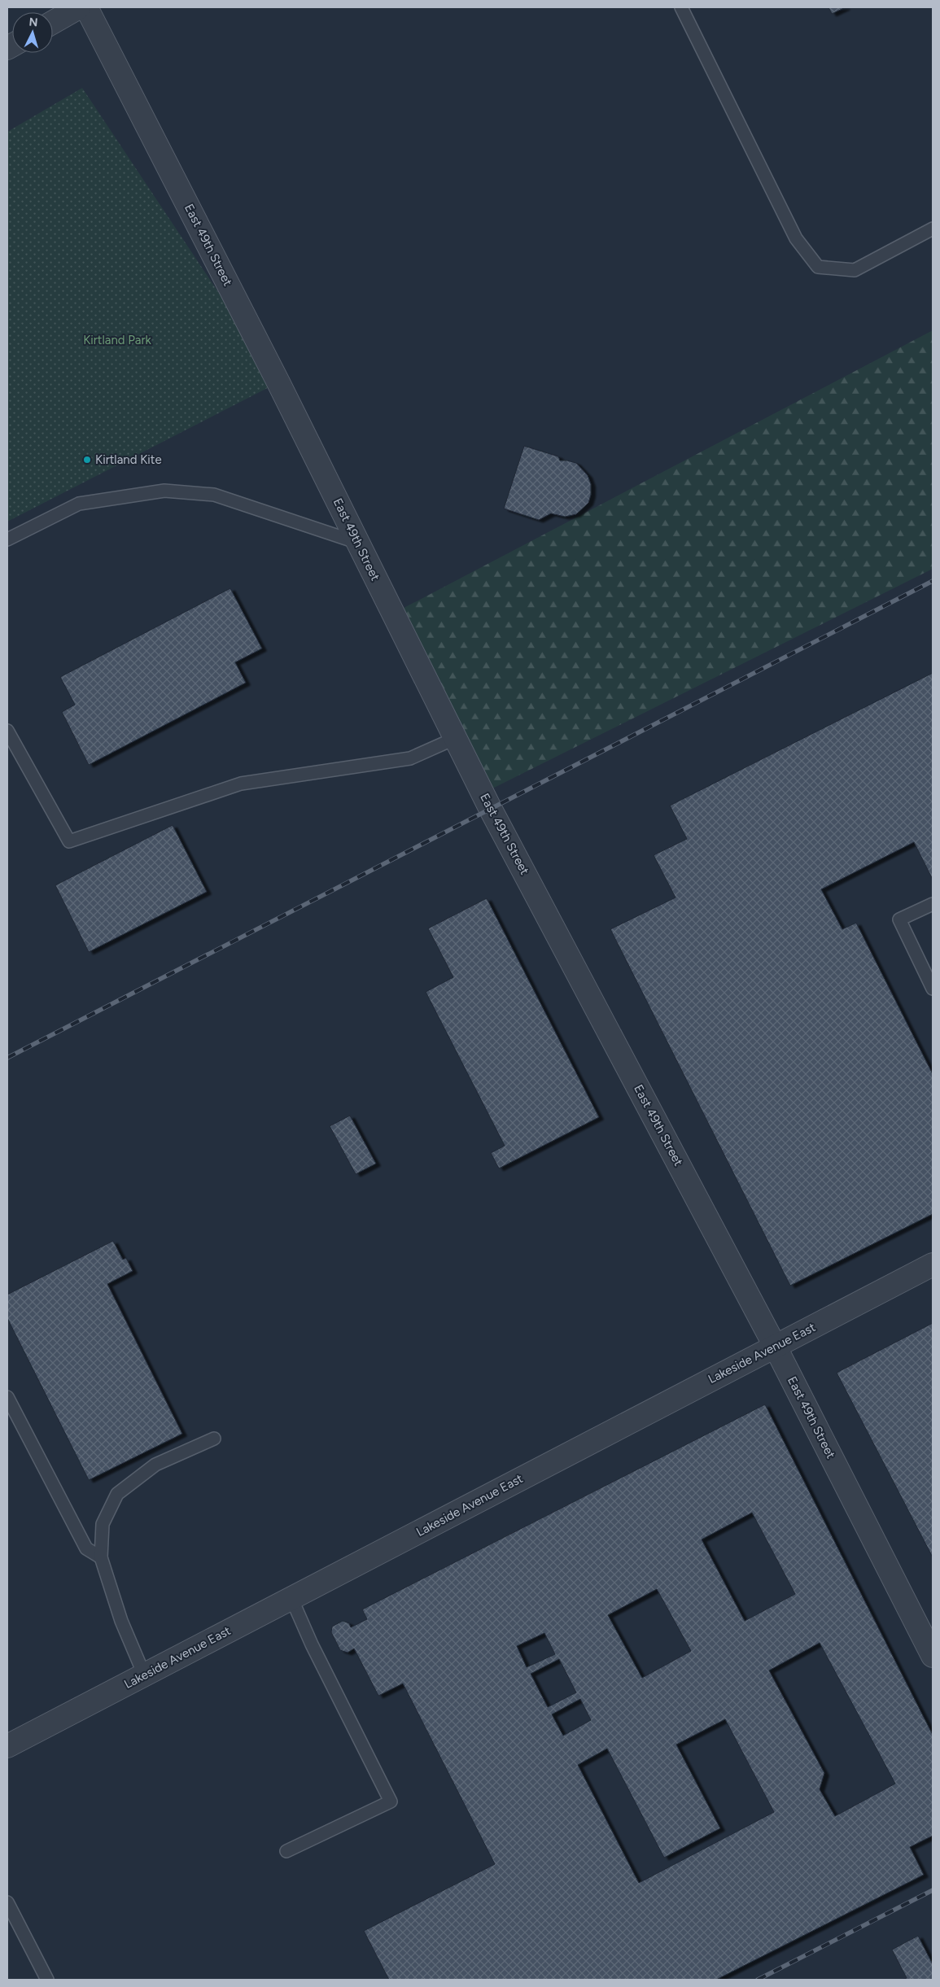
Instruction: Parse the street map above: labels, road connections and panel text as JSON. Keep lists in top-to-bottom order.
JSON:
{
  "streets": {
    "street": ["East 49th Street", "Lakeside Avenue East"]
  },
  "crossings": [
    ["East 49th Street", "Lakeside Avenue East"]
  ],
  "parks": ["Kirtland Park"],
  "places": ["Kirtland Kite"],
  "north": "top"
}
